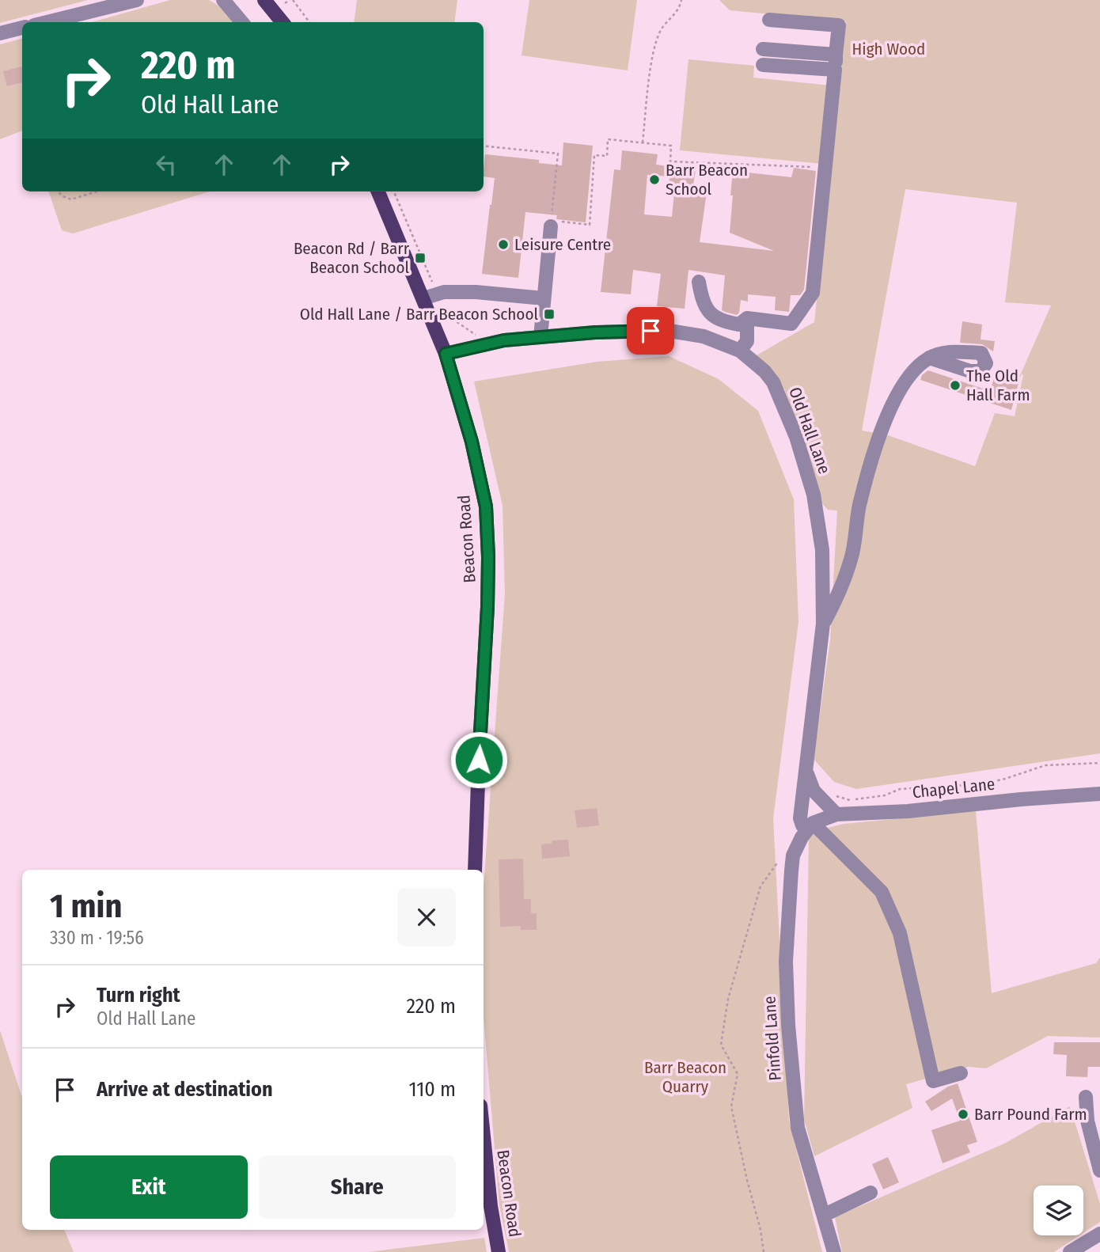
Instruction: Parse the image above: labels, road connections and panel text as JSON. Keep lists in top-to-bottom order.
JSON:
{
  "streets": {
    "main road": ["Beacon Road"],
    "street": ["Old Hall Lane", "Chapel Lane", "Pinfold Lane"]
  },
  "crossings": [
    ["Old Hall Lane", "Beacon Road"],
    ["Old Hall Lane", "Chapel Lane"],
    ["Old Hall Lane", "Pinfold Lane"],
    ["Chapel Lane", "Pinfold Lane"]
  ],
  "parks": ["High Wood", "Barr Beacon Quarry"],
  "places": {
    "other": [
      "Barr Beacon School",
      "Leisure Centre",
      "The Old Hall Farm",
      "Barr Pound Farm"
    ],
    "transit": ["Beacon Rd / Barr Beacon School", "Old Hall Lane / Barr Beacon School"]
  },
  "page": {
    "turn": ["220 m", "Old Hall Lane"],
    "heading": ["1 min", "330 m · 19:56"],
    "list": [
      {
        "name": "Turn right",
        "note": "Old Hall Lane",
        "value": "220 m"
      },
      {
        "name": "Arrive at destination",
        "value": "110 m"
      }
    ],
    "buttons": ["Exit", "Share"]
  }
}
